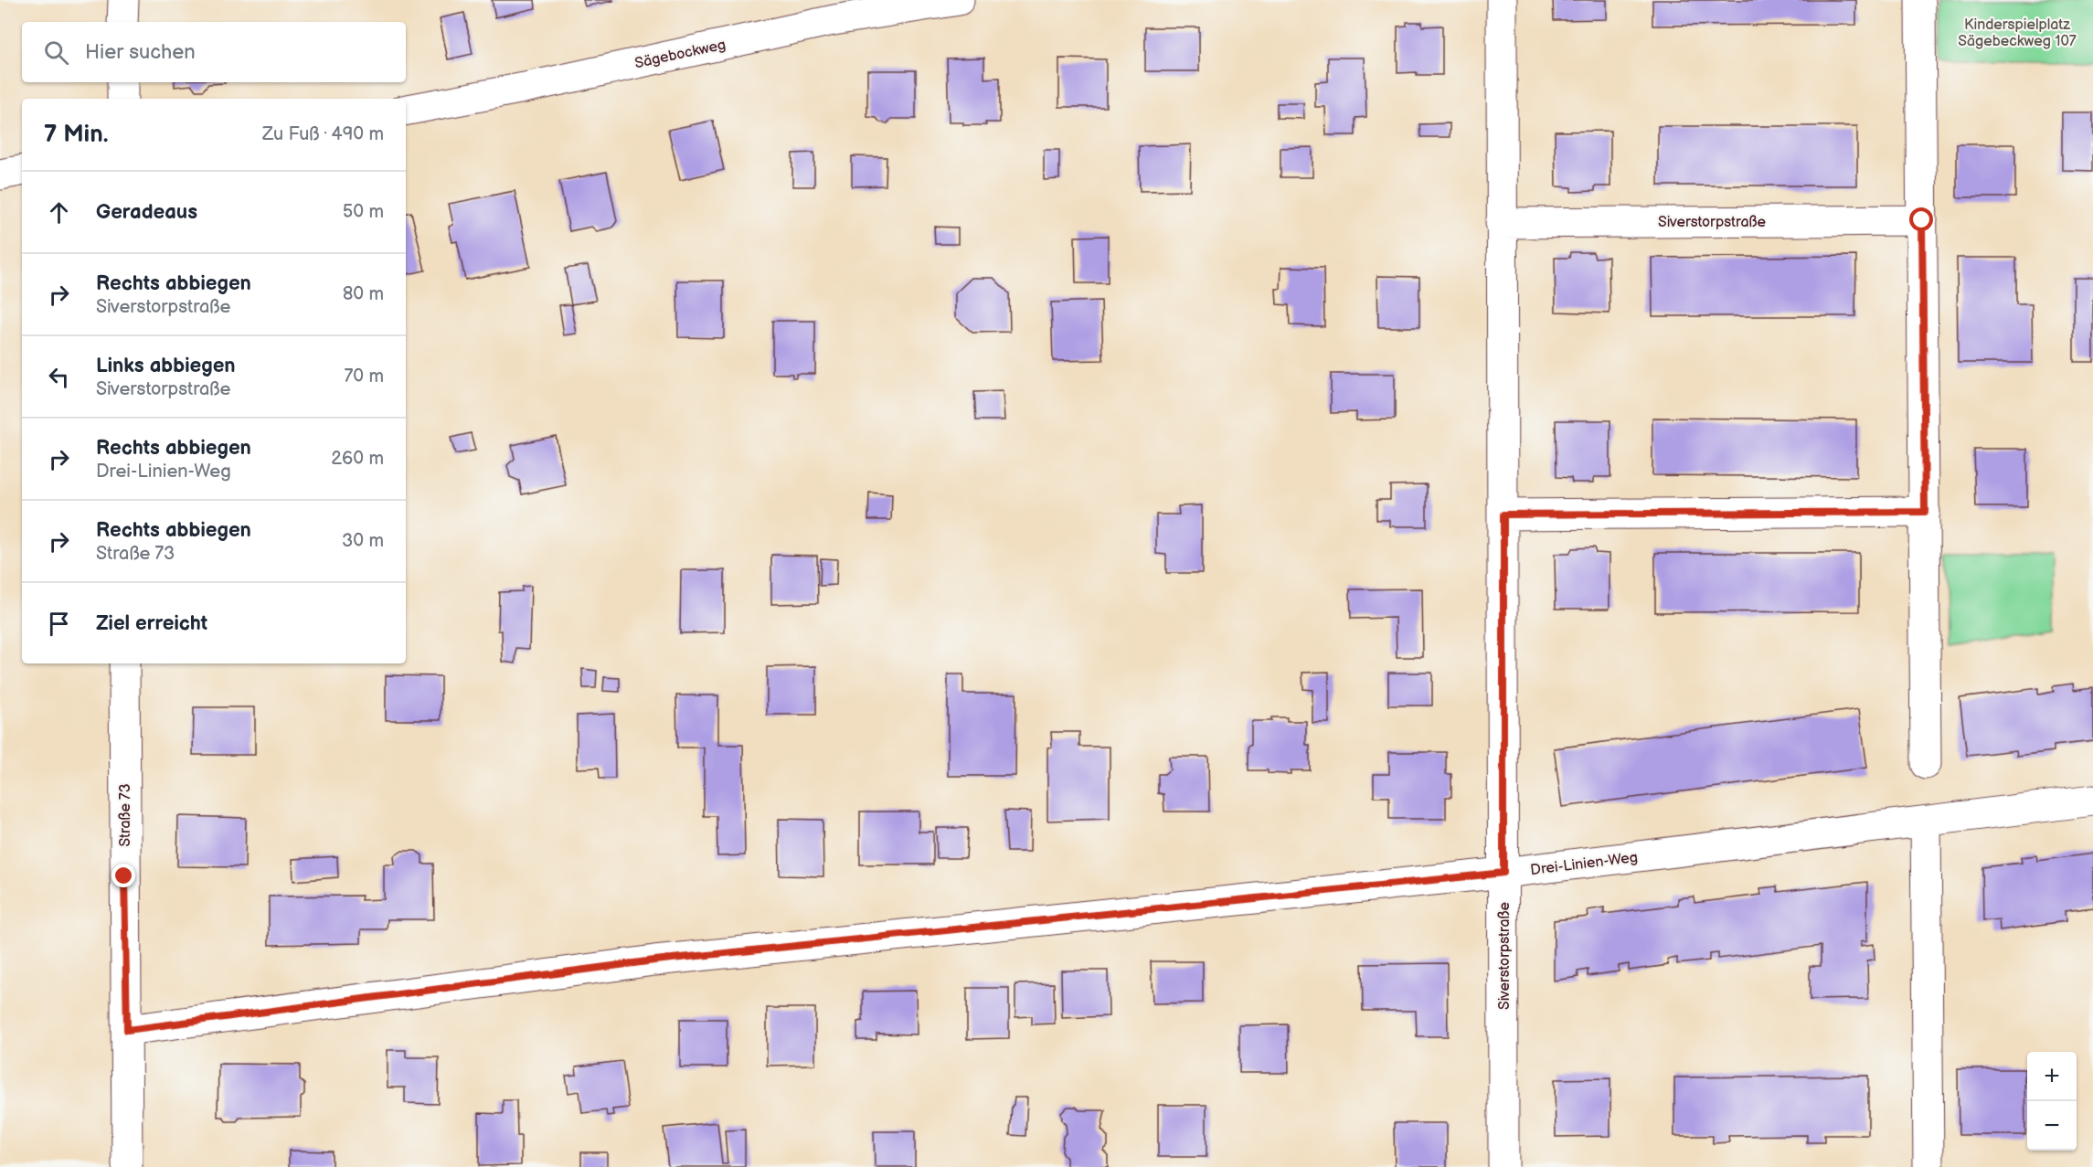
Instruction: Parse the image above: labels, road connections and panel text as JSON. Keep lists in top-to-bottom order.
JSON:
{
  "streets": {
    "street": [
      "Sägebockweg",
      "Siverstorpstraße",
      "Straße 73",
      "Drei-Linien-Weg"
    ]
  },
  "crossings": [
    ["Siverstorpstraße", "Drei-Linien-Weg"],
    ["Straße 73", "Drei-Linien-Weg"]
  ],
  "parks": ["Kinderspielplatz Sägebeckweg 107"],
  "page": {
    "search": "Hier suchen",
    "heading": ["7 Min.", "Zu Fuß · 490 m"],
    "list": [
      ["Geradeaus", "50 m"],
      ["Rechts abbiegen", "Siverstorpstraße", "80 m"],
      ["Links abbiegen", "Siverstorpstraße", "70 m"],
      ["Rechts abbiegen", "Drei-Linien-Weg", "260 m"],
      ["Rechts abbiegen", "Straße 73", "30 m"],
      "Ziel erreicht"
    ],
    "map_buttons": ["+", "−"]
  }
}
